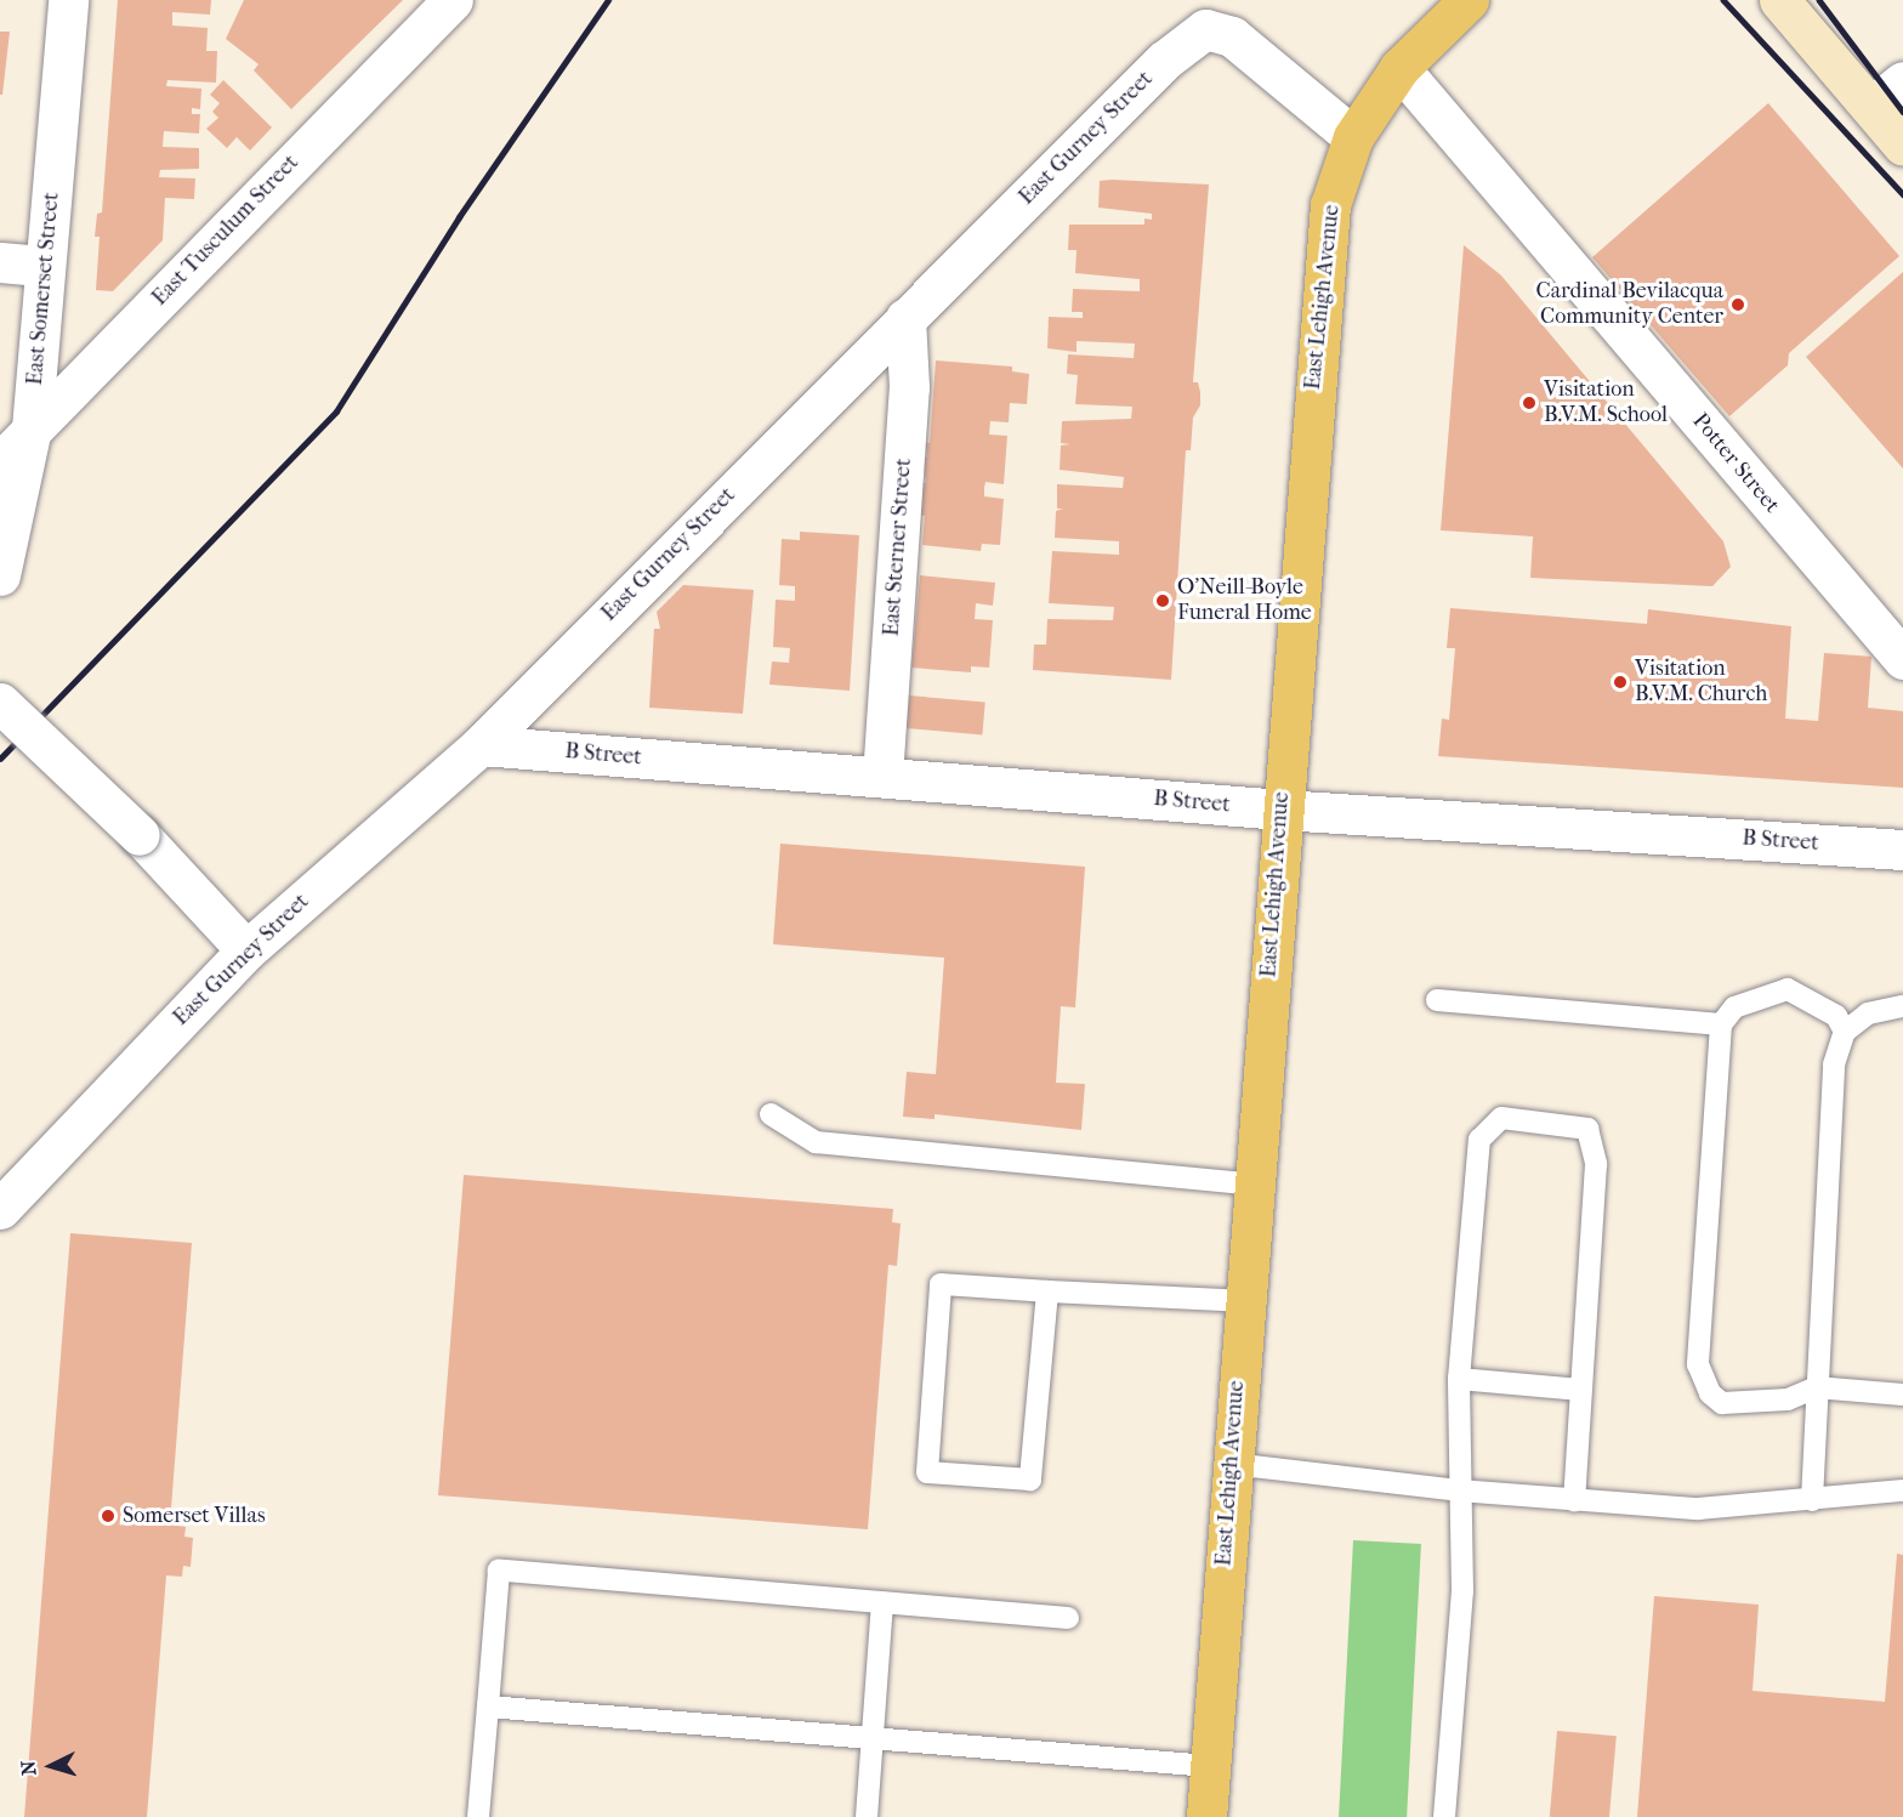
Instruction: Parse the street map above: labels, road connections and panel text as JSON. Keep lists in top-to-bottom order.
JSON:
{
  "streets": {
    "main road": ["East Lehigh Avenue"],
    "street": [
      "East Gurney Street",
      "East Tusculum Street",
      "East Somerset Street",
      "Potter Street",
      "East Sterner Street",
      "B Street"
    ]
  },
  "crossings": [
    ["East Gurney Street", "East Lehigh Avenue"],
    ["East Gurney Street", "East Sterner Street"],
    ["East Gurney Street", "B Street"],
    ["East Tusculum Street", "East Somerset Street"],
    ["East Lehigh Avenue", "Potter Street"],
    ["East Lehigh Avenue", "B Street"],
    ["East Sterner Street", "B Street"]
  ],
  "places": [
    "Cardinal Bevilacqua Community Center",
    "Visitation B.V.M. School",
    "O'Neill-Boyle Funeral Home",
    "Visitation B.V.M. Church",
    "Somerset Villas"
  ],
  "north": "left"
}
